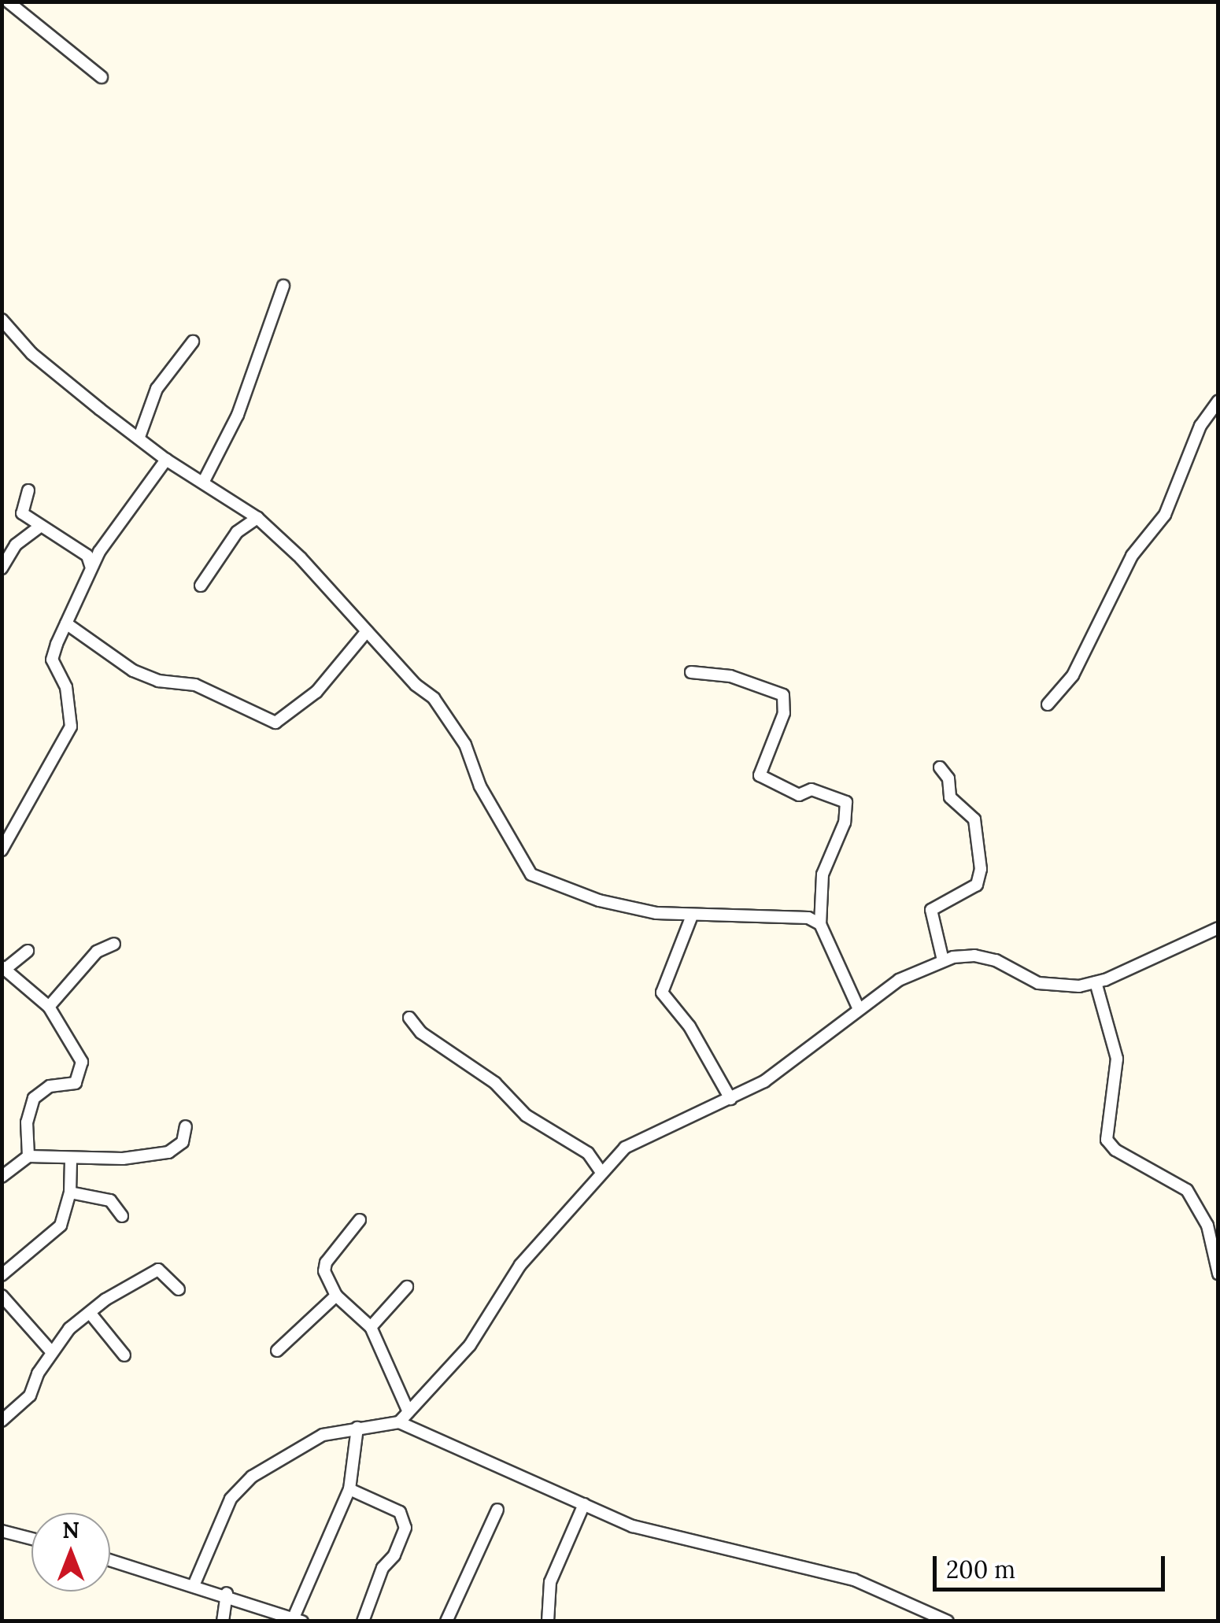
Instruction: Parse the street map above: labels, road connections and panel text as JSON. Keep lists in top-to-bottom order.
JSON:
{
  "scale_bar": "200 m",
  "north": "top"
}
